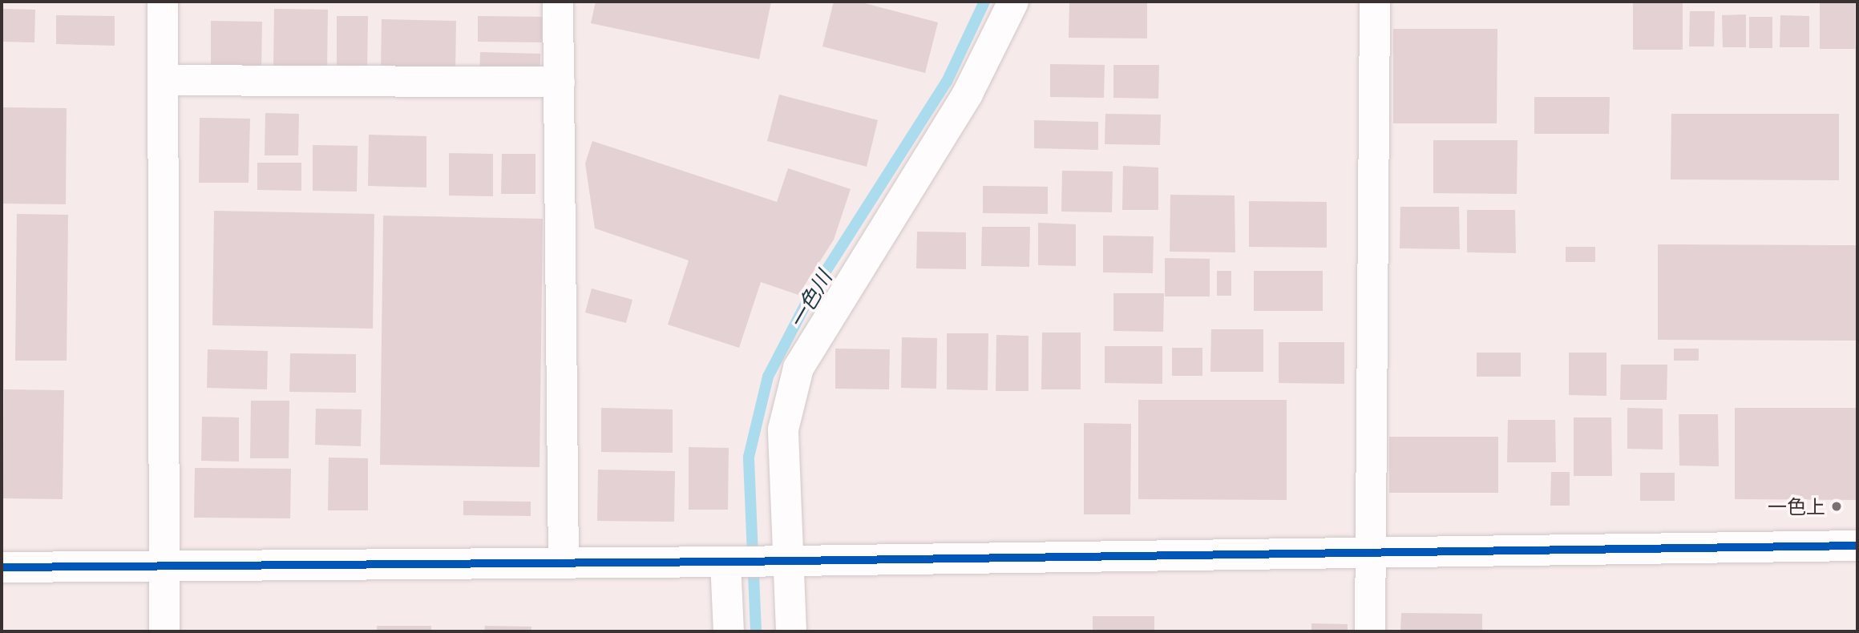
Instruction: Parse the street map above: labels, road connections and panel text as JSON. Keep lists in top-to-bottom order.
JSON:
{
  "water": ["一色川"],
  "places": ["一色上"]
}
